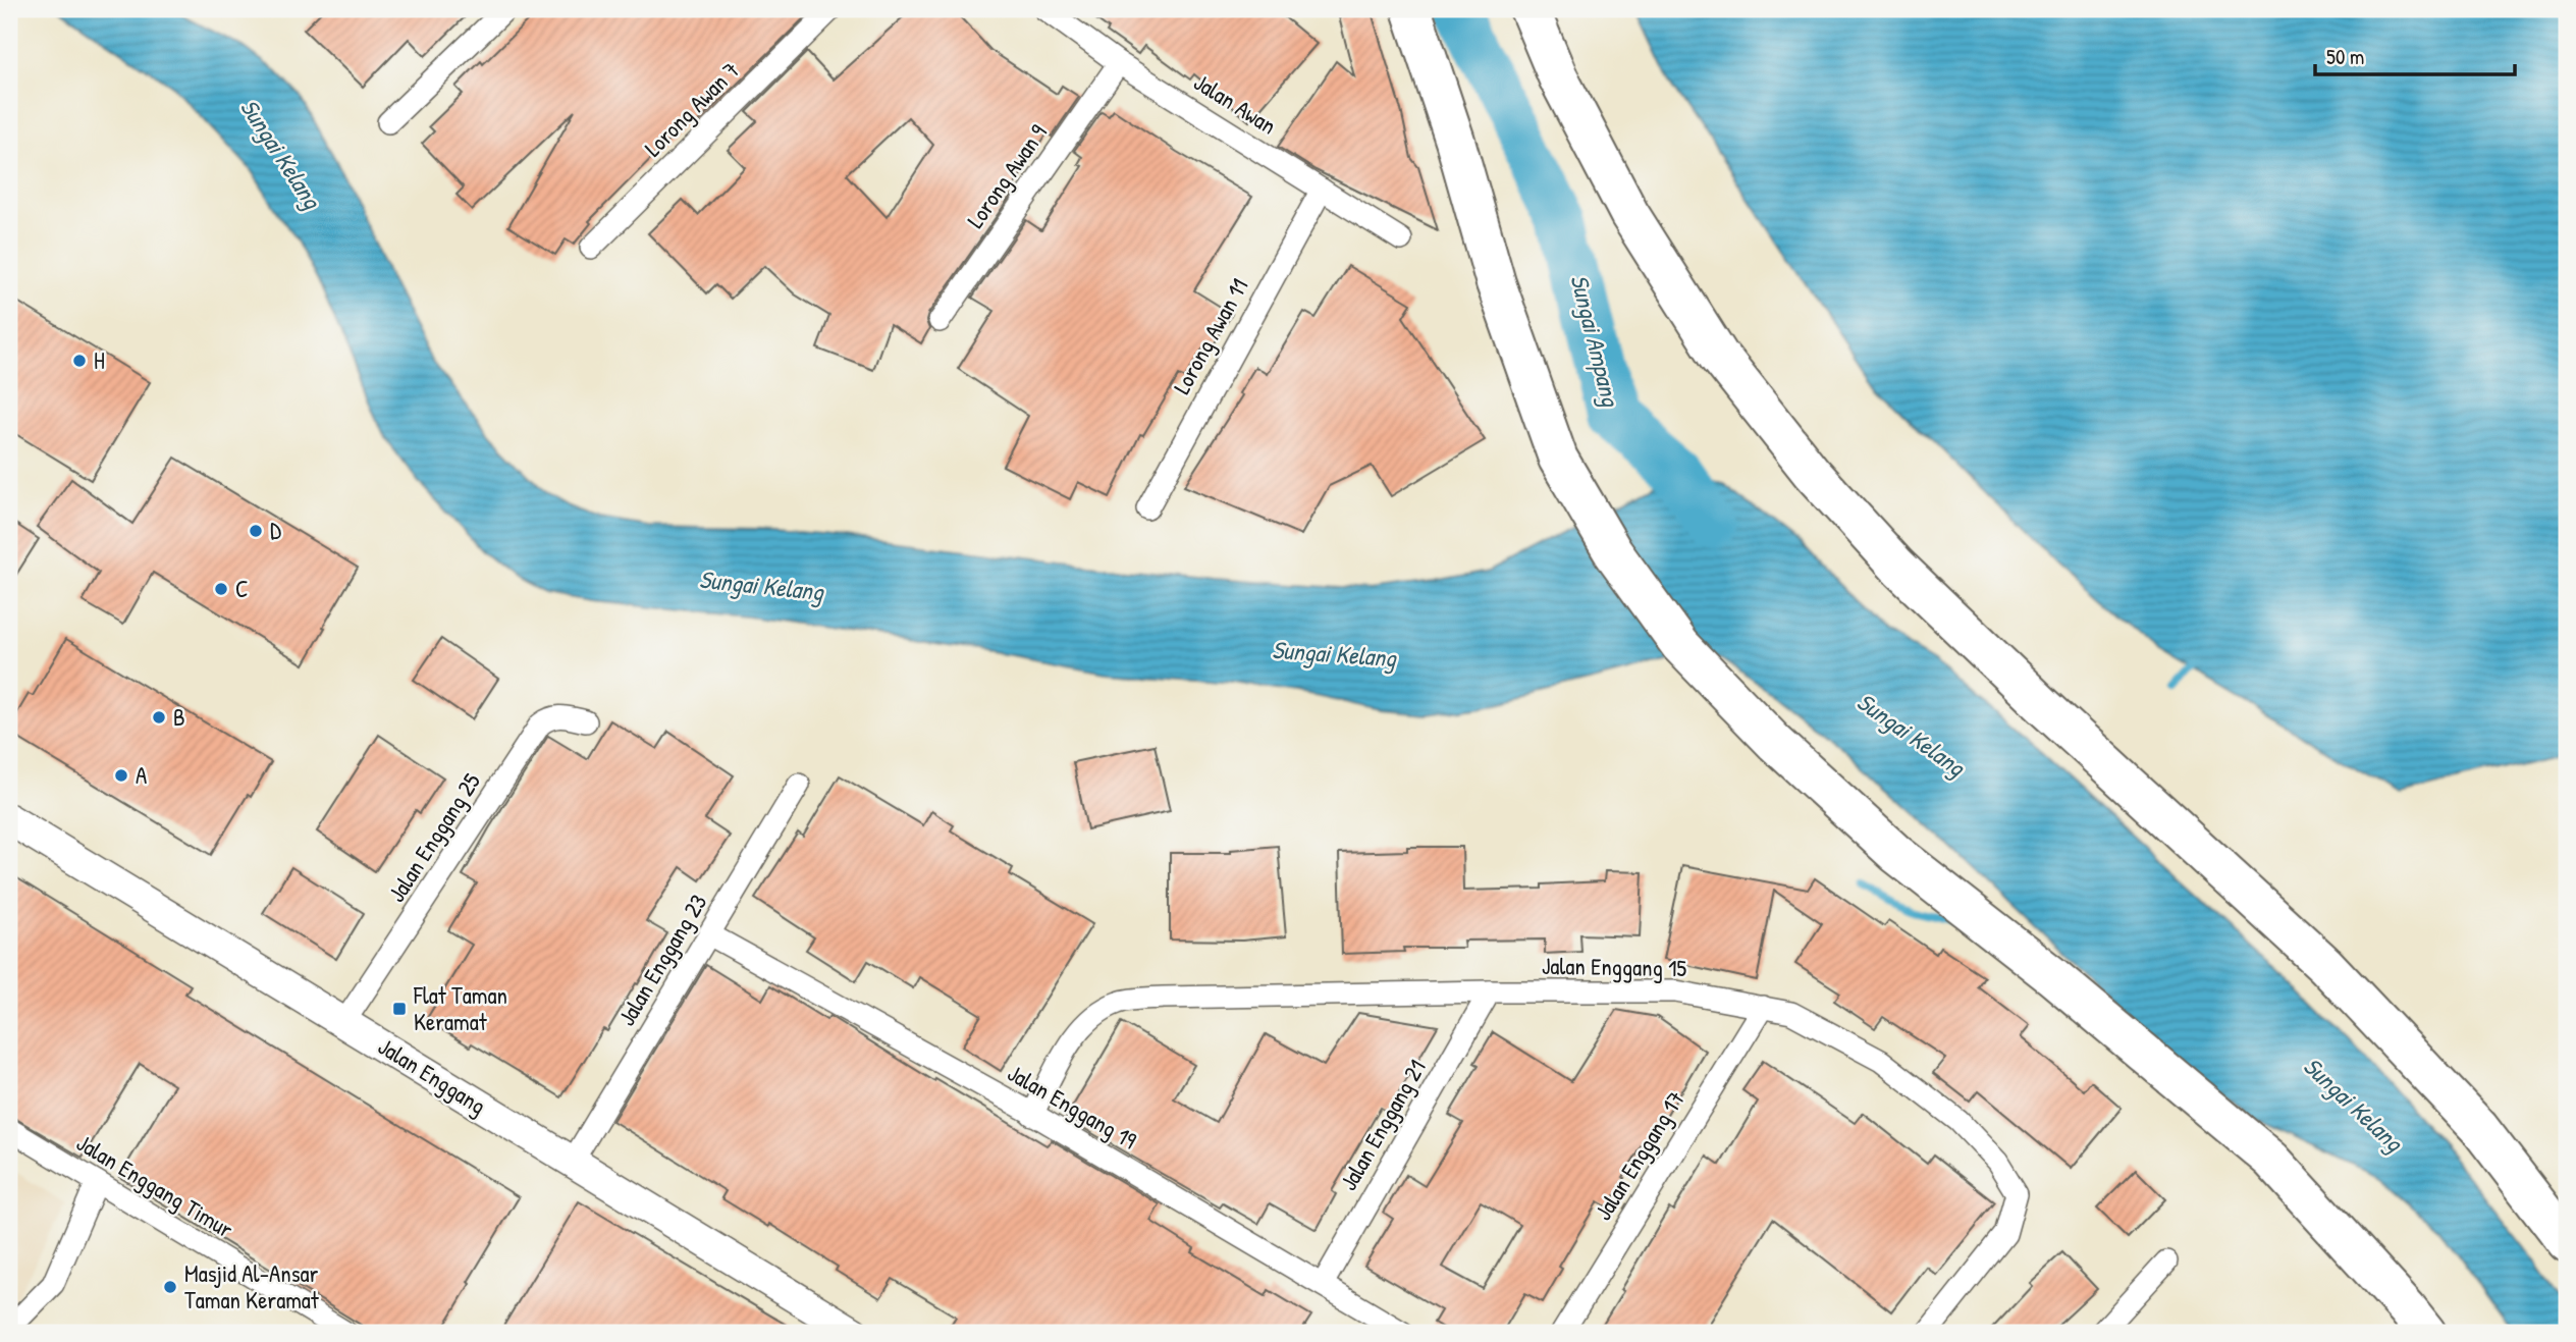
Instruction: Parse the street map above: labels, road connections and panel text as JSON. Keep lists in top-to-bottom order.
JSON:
{
  "streets": {
    "main road": ["Jalan Enggang"],
    "street": [
      "Jalan Awan",
      "Lorong Awan 7",
      "Lorong Awan 9",
      "Lorong Awan 11",
      "Jalan Enggang 25",
      "Jalan Enggang 23",
      "Jalan Enggang 15",
      "Jalan Enggang 19",
      "Jalan Enggang 21",
      "Jalan Enggang 17",
      "Jalan Enggang Timur"
    ]
  },
  "crossings": [
    ["Jalan Awan", "Lorong Awan 9"],
    ["Jalan Awan", "Lorong Awan 11"],
    ["Jalan Enggang 25", "Jalan Enggang"],
    ["Jalan Enggang 23", "Jalan Enggang"],
    ["Jalan Enggang 23", "Jalan Enggang 19"],
    ["Jalan Enggang 15", "Jalan Enggang 19"],
    ["Jalan Enggang 15", "Jalan Enggang 21"],
    ["Jalan Enggang 15", "Jalan Enggang 17"],
    ["Jalan Enggang 19", "Jalan Enggang 21"]
  ],
  "water": ["Sungai Kelang", "Sungai Ampang"],
  "places": {
    "other": [
      "H",
      "D",
      "C",
      "B",
      "A",
      "Masjid Al-Ansar Taman Keramat"
    ],
    "transit": ["Flat Taman Keramat"]
  },
  "scale_bar": "50 m"
}
